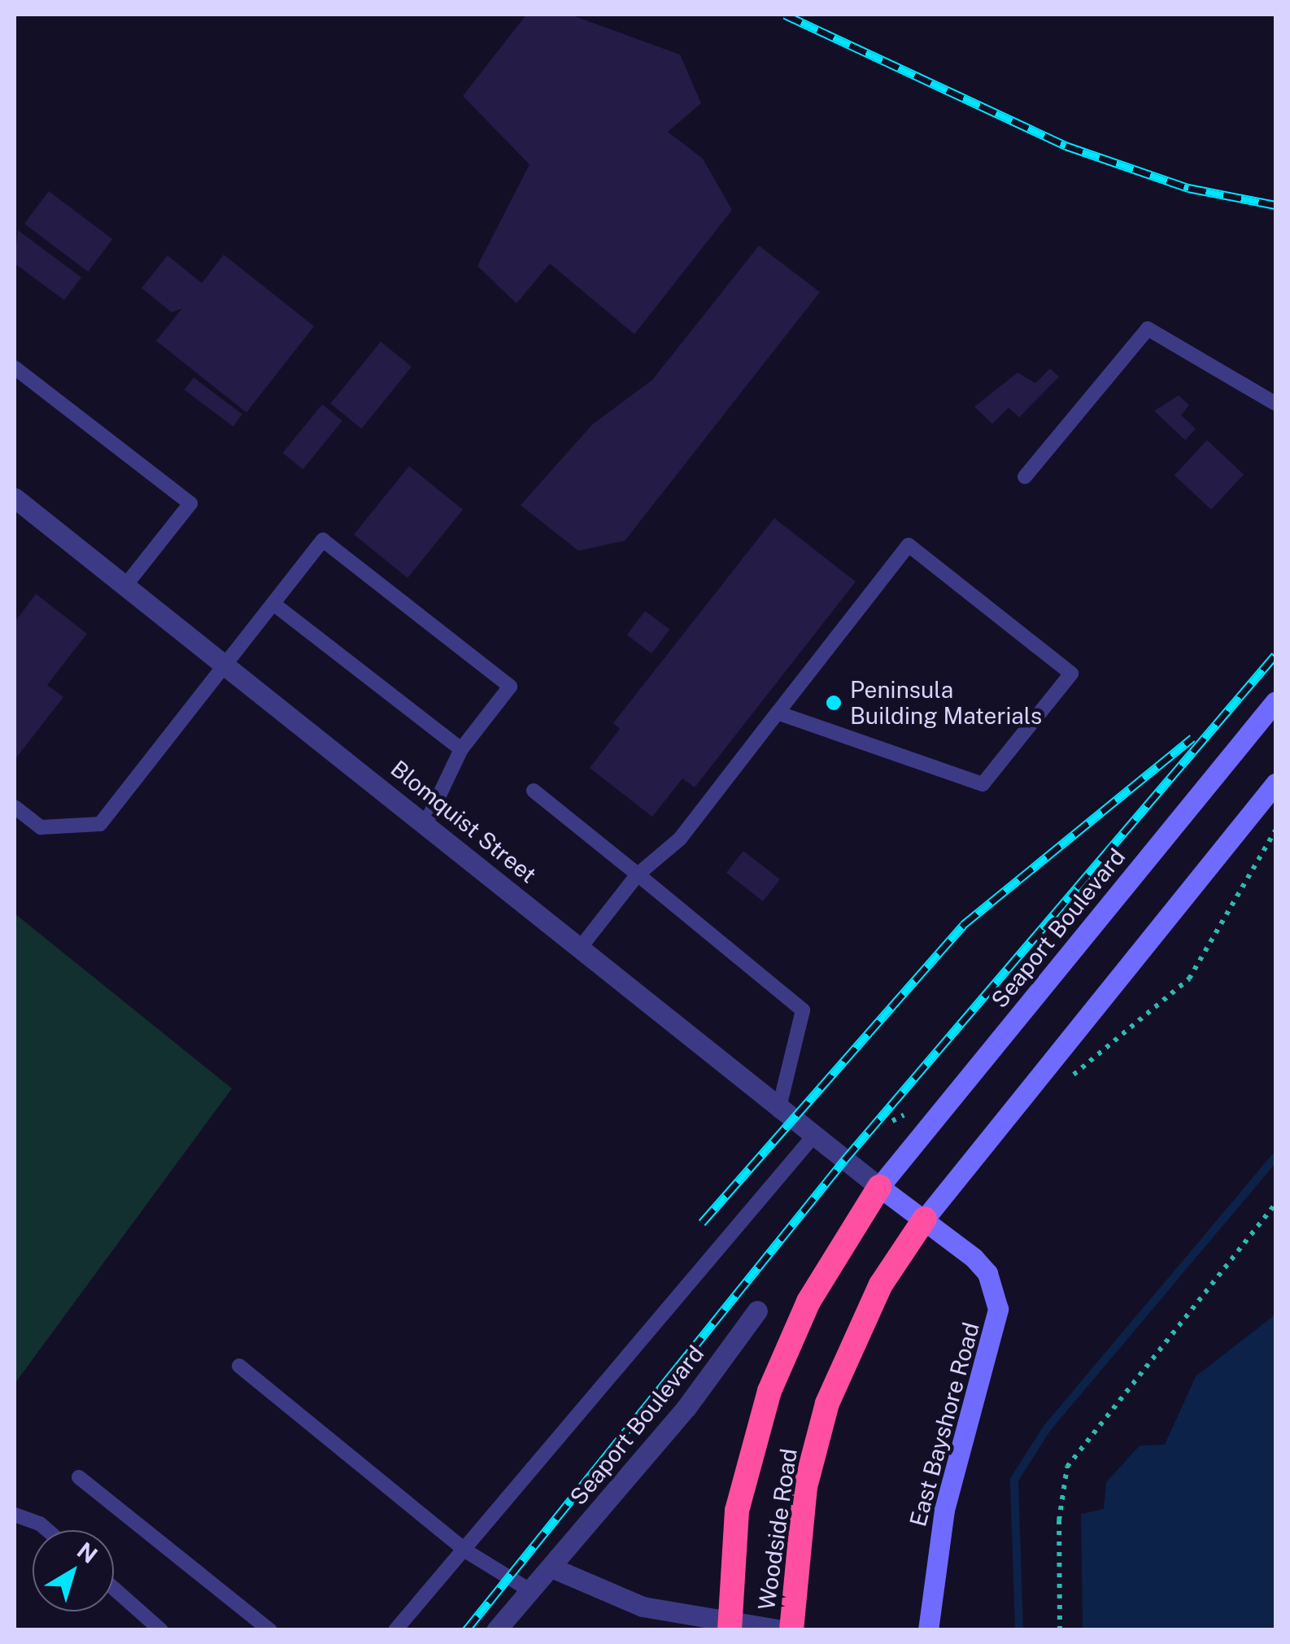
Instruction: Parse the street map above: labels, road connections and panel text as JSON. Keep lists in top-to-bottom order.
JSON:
{
  "streets": {
    "highway": ["Woodside Road"],
    "main road": ["Seaport Boulevard", "East Bayshore Road"],
    "street": ["Blomquist Street"]
  },
  "crossings": [
    ["Blomquist Street", "Seaport Boulevard"],
    ["Blomquist Street", "East Bayshore Road"],
    ["Blomquist Street", "Woodside Road"],
    ["Seaport Boulevard", "East Bayshore Road"],
    ["Seaport Boulevard", "Woodside Road"],
    ["East Bayshore Road", "Woodside Road"]
  ],
  "places": ["Peninsula Building Materials"],
  "north": "top right"
}
